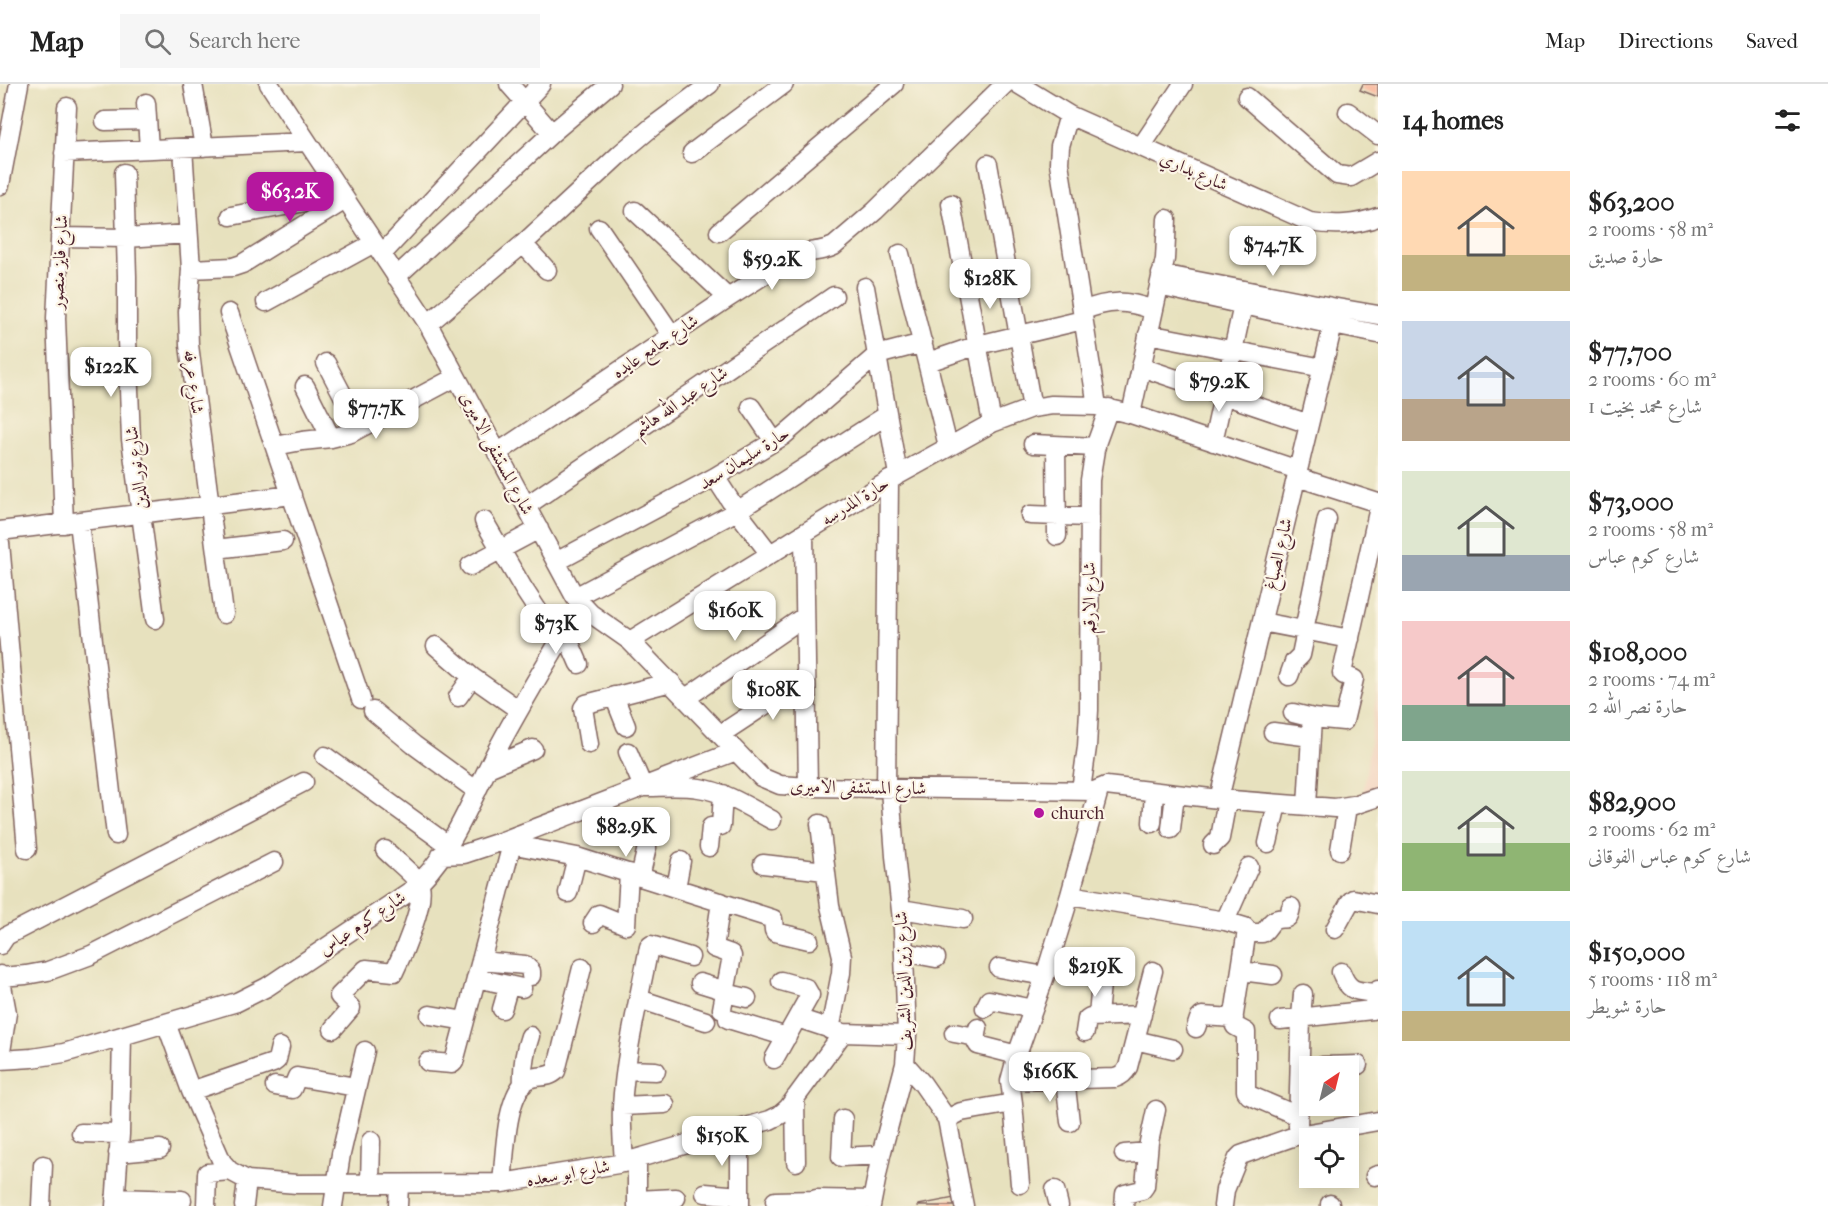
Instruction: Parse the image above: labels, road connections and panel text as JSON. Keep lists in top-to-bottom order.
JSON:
{
  "streets": {
    "street": [
      "شارع بداري",
      "شارع فايز منصور",
      "شارع جامع عايده",
      "شارع عرفه",
      "شارع عبد الله هاشم",
      "شارع المستشفى الاميرى",
      "حارة سليمان سعد",
      "شارع نور الدين",
      "حارة المدرسه",
      "شارع الصباغ",
      "شارع الارقم",
      "شارع كوم عباس",
      "شارع زين الدين الشريف",
      "شارع ابو سعده"
    ]
  },
  "crossings": [
    ["شارع جامع عايده", "شارع المستشفى الاميرى"],
    ["شارع عبد الله هاشم", "شارع المستشفى الاميرى"],
    ["شارع المستشفى الاميرى", "حارة سليمان سعد"],
    ["شارع المستشفى الاميرى", "حارة المدرسه"],
    ["شارع المستشفى الاميرى", "شارع الصباغ"],
    ["شارع المستشفى الاميرى", "شارع الارقم"],
    ["شارع المستشفى الاميرى", "شارع كوم عباس"],
    ["شارع المستشفى الاميرى", "شارع زين الدين الشريف"],
    ["حارة سليمان سعد", "شارع زين الدين الشريف"],
    ["حارة المدرسه", "شارع الصباغ"],
    ["حارة المدرسه", "شارع الارقم"],
    ["حارة المدرسه", "شارع زين الدين الشريف"]
  ],
  "places": ["church"],
  "north": "top right",
  "page": {
    "header": "Map",
    "search": "Search here",
    "nav": ["Map", "Directions", "Saved"],
    "heading": "14 homes",
    "list": [
      {
        "name": "$63,200",
        "note": "2 rooms · 58 m² · حارة صديق"
      },
      {
        "name": "$77,700",
        "note": "2 rooms · 60 m² · شارع محمد بخيت 1"
      },
      {
        "name": "$73,000",
        "note": "2 rooms · 58 m² · شارع كوم عباس"
      },
      {
        "name": "$108,000",
        "note": "2 rooms · 74 m² · حارة نصر الله 2"
      },
      {
        "name": "$82,900",
        "note": "2 rooms · 62 m² · شارع كوم عباس الفوقانى"
      },
      {
        "name": "$150,000",
        "note": "5 rooms · 118 m² · حارة شويطر"
      }
    ],
    "price": [
      "$63.2K",
      "$74.7K",
      "$59.2K",
      "$128K",
      "$122K",
      "$79.2K",
      "$77.7K",
      "$160K",
      "$73K",
      "$108K",
      "$82.9K",
      "$219K",
      "$166K",
      "$150K"
    ]
  }
}
